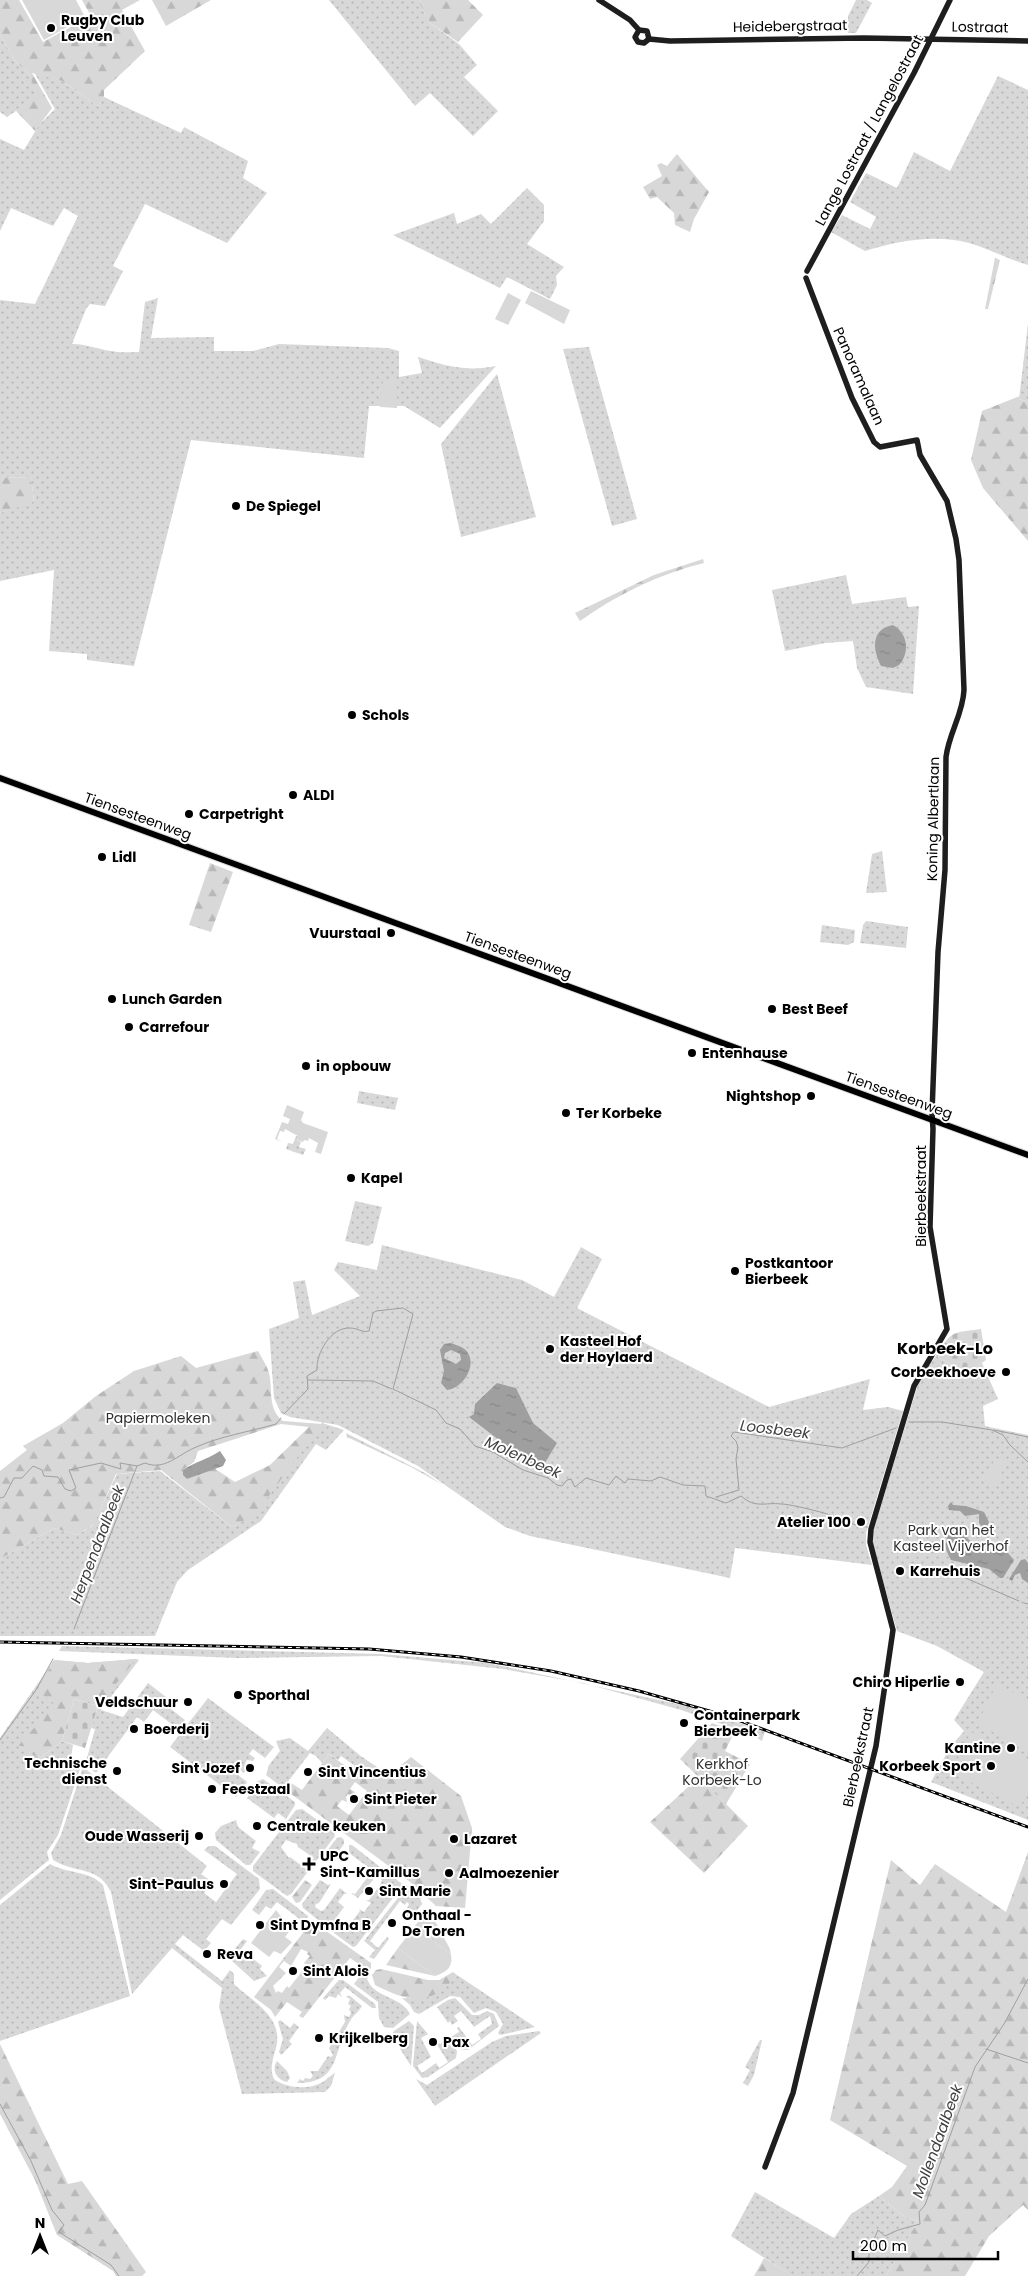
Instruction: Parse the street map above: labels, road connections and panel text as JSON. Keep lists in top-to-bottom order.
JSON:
{
  "streets": {
    "main road": ["Tiensesteenweg"],
    "street": [
      "Heidebergstraat",
      "Lostraat",
      "Lange Lostraat / Langelostraat",
      "Panoramalaan",
      "Koning Albertlaan",
      "Bierbeekstraat"
    ]
  },
  "crossings": [
    ["Heidebergstraat", "Lostraat"],
    ["Heidebergstraat", "Lange Lostraat / Langelostraat"],
    ["Lostraat", "Lange Lostraat / Langelostraat"],
    ["Lange Lostraat / Langelostraat", "Panoramalaan"],
    ["Panoramalaan", "Koning Albertlaan"],
    ["Tiensesteenweg", "Koning Albertlaan"],
    ["Tiensesteenweg", "Bierbeekstraat"],
    ["Koning Albertlaan", "Bierbeekstraat"]
  ],
  "districts": ["Korbeek-Lo"],
  "water": [
    "Loosbeek",
    "Molenbeek",
    "Herpendaalbeek",
    "Mollendaalbeek"
  ],
  "parks": ["Papiermoleken", "Park van het Kasteel Vijverhof", "Kerkhof Korbeek-Lo"],
  "places": {
    "other": [
      "Rugby Club Leuven",
      "De Spiegel",
      "Schols",
      "ALDI",
      "Carpetright",
      "Lidl",
      "Vuurstaal",
      "Lunch Garden",
      "Best Beef",
      "Carrefour",
      "Entenhause",
      "in opbouw",
      "Nightshop",
      "Ter Korbeke",
      "Kapel",
      "Postkantoor Bierbeek",
      "Kasteel Hof der Hoylaerd",
      "Corbeekhoeve",
      "Atelier 100",
      "Karrehuis",
      "Chiro Hiperlie",
      "Sporthal",
      "Veldschuur",
      "Containerpark Bierbeek",
      "Boerderij",
      "Kantine",
      "Korbeek Sport",
      "Sint Jozef",
      "Technische dienst",
      "Sint Vincentius",
      "Feestzaal",
      "Sint Pieter",
      "Centrale keuken",
      "Oude Wasserij",
      "Lazaret",
      "Aalmoezenier",
      "Sint-Paulus",
      "Sint Marie",
      "Onthaal - De Toren",
      "Sint Dymfna B",
      "Reva",
      "Sint Alois",
      "Krijkelberg",
      "Pax"
    ],
    "health": ["UPC Sint-Kamillus"]
  },
  "scale_bar": "200 m",
  "north": "top"
}
